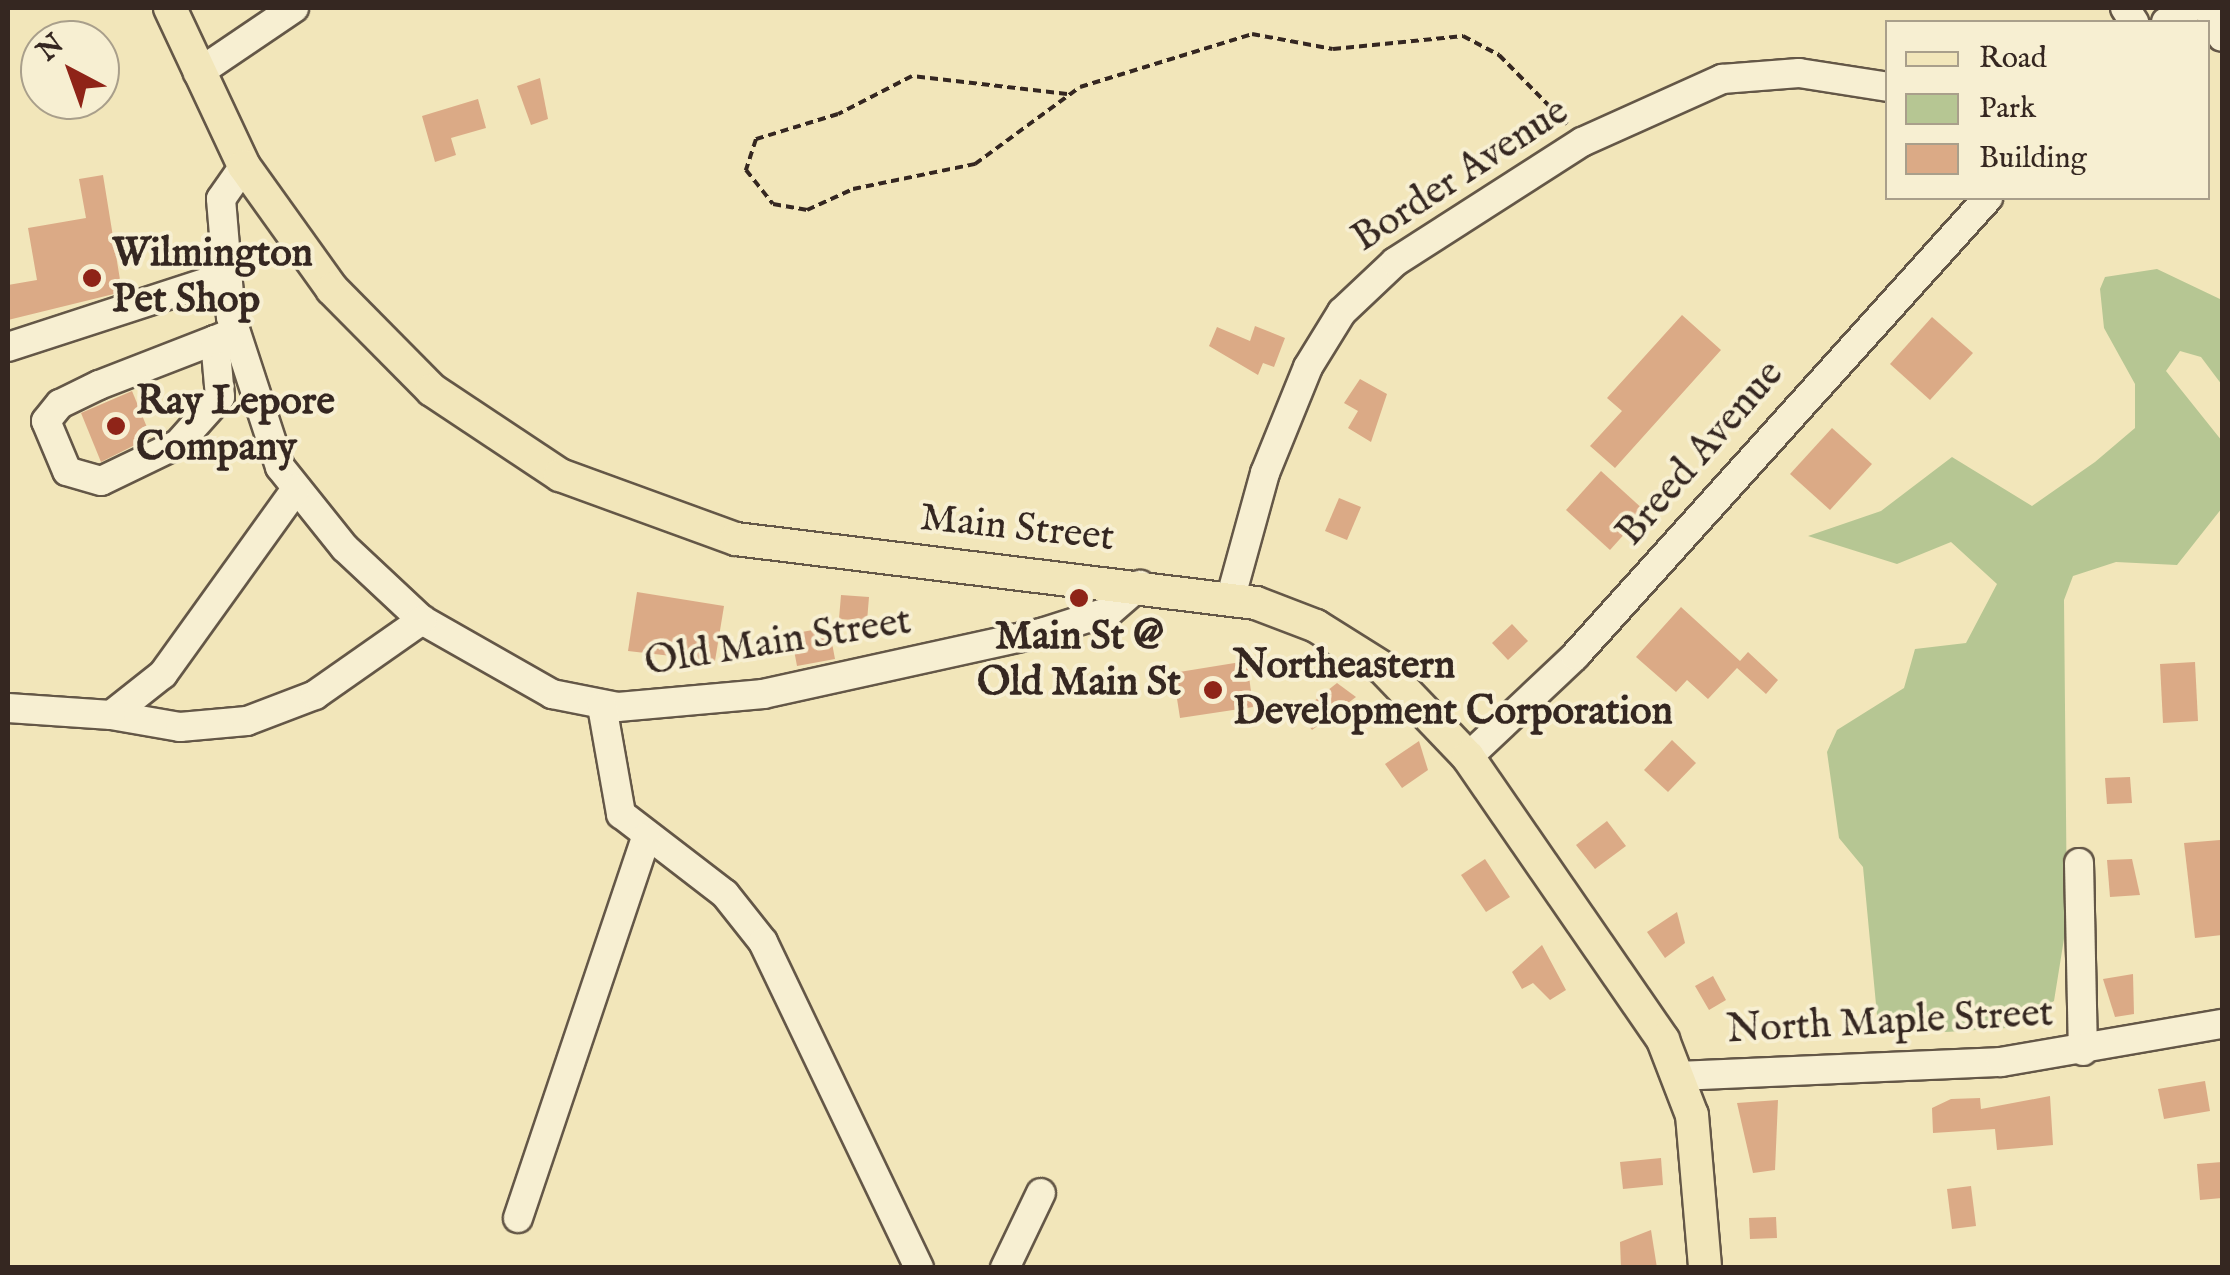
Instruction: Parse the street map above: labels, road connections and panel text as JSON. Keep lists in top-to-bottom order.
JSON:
{
  "streets": {
    "main road": ["Main Street"],
    "street": [
      "Border Avenue",
      "Breed Avenue",
      "Old Main Street",
      "North Maple Street"
    ]
  },
  "crossings": [
    ["Border Avenue", "Main Street"],
    ["Breed Avenue", "Main Street"],
    ["Main Street", "Old Main Street"],
    ["Main Street", "North Maple Street"]
  ],
  "places": [
    "Wilmington Pet Shop",
    "Ray Lepore Company",
    "Main St @ Old Main St",
    "Northeastern Development Corporation"
  ],
  "legend": ["Road", "Park", "Building"],
  "north": "top left"
}
